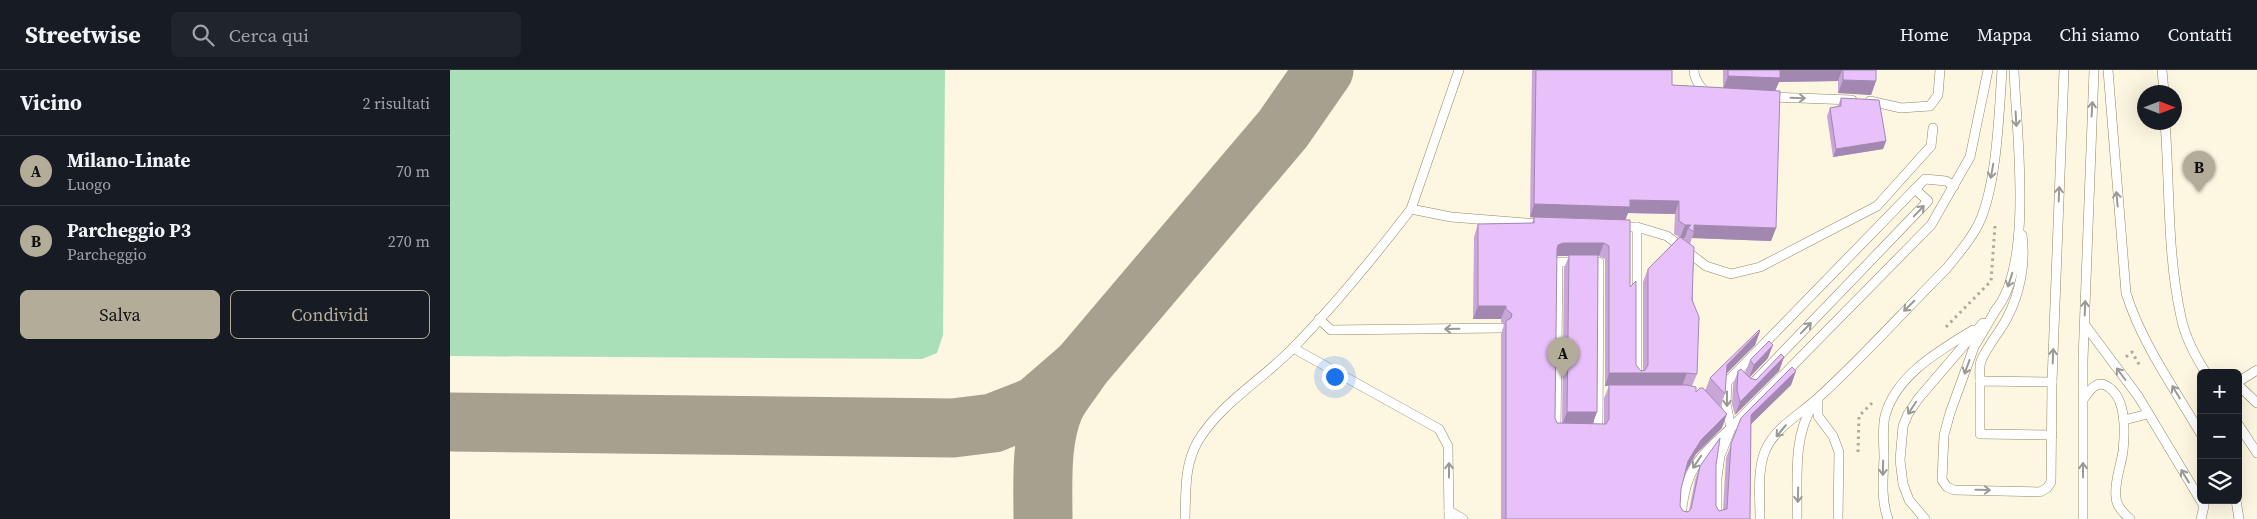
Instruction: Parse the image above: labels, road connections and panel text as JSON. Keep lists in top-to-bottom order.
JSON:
{
  "north": "right",
  "page": {
    "header": "Streetwise",
    "search": "Cerca qui",
    "nav": [
      "Home",
      "Mappa",
      "Chi siamo",
      "Contatti"
    ],
    "heading": ["Vicino", "2 risultati"],
    "list": [
      {
        "mark": "A",
        "name": "Milano-Linate",
        "note": "Luogo",
        "value": "70 m"
      },
      {
        "mark": "B",
        "name": "Parcheggio P3",
        "note": "Parcheggio",
        "value": "270 m"
      }
    ],
    "pins": ["B", "A"],
    "buttons": ["Salva", "Condividi"],
    "map_buttons": ["+", "−"]
  }
}
